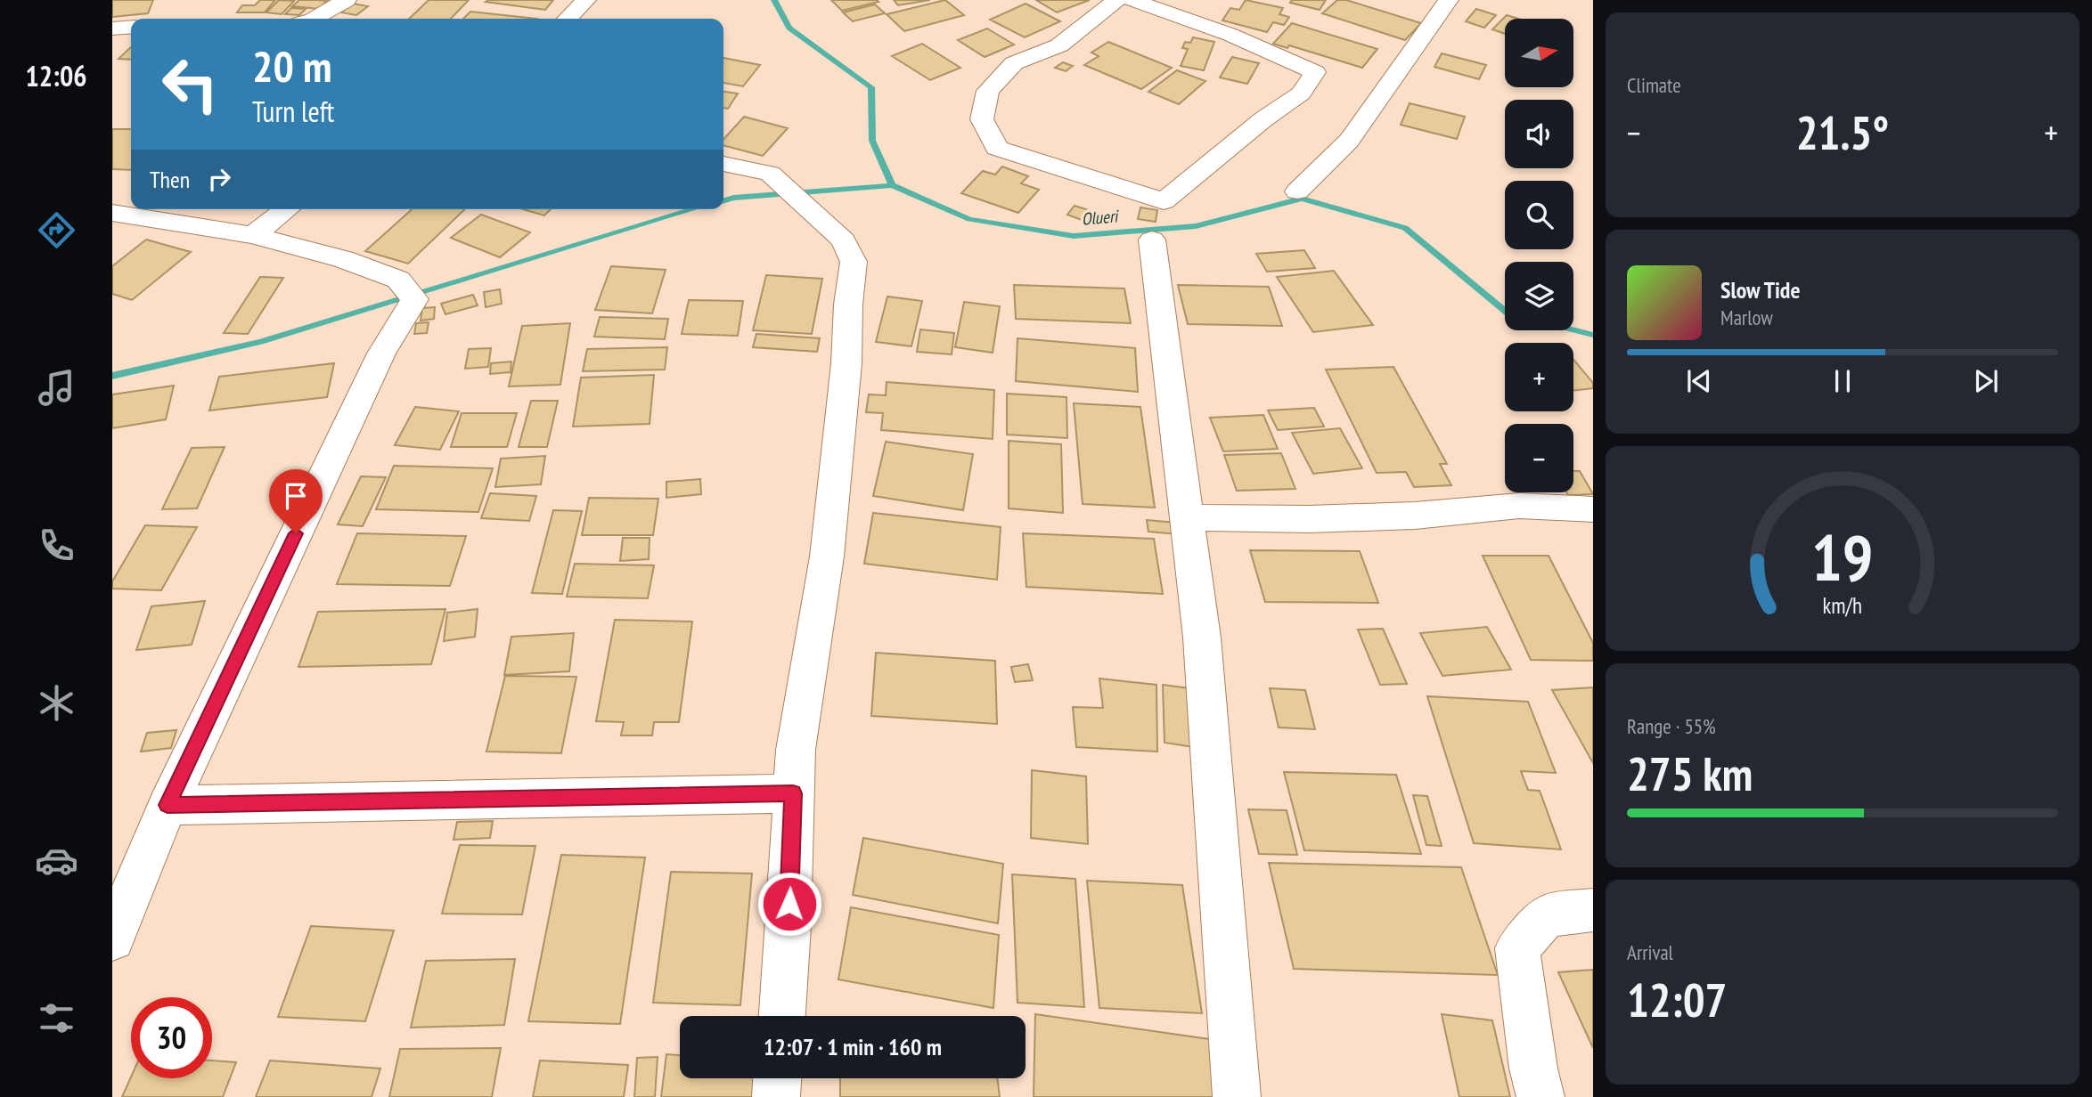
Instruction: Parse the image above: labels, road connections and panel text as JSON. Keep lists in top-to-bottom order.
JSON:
{
  "water": ["Olueri"],
  "north": "right",
  "page": {
    "tabs": "12:06",
    "tile": [
      "Climate",
      ["Range · 55%", "275 km"],
      ["Arrival", "12:07"]
    ],
    "map_buttons": ["+", "−"],
    "turn": ["20 m", "Turn left"],
    "heat": ["−", "21.5°", "+"],
    "then": "Then",
    "song": ["Slow Tide", "Marlow"],
    "limit": "30",
    "trip": "12:07 · 1 min · 160 m",
    "gauge": ["19", "km/h"]
  }
}
